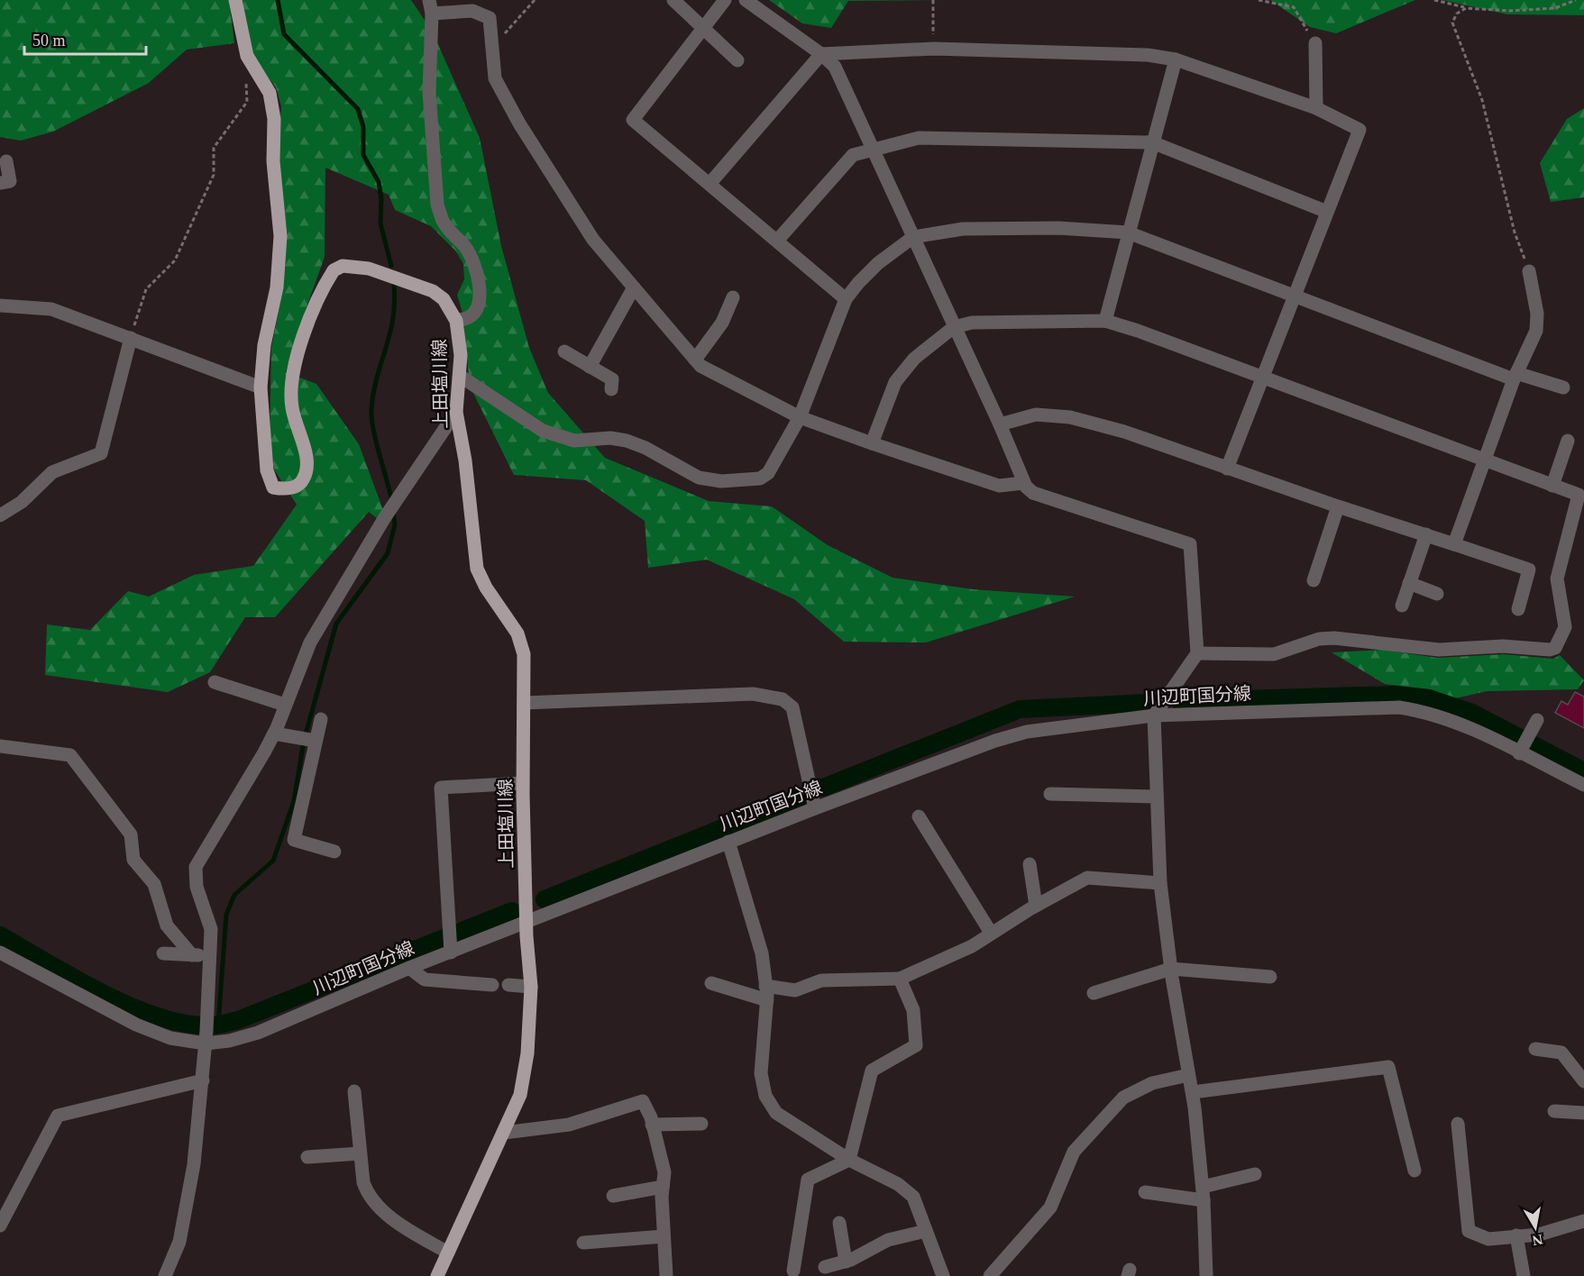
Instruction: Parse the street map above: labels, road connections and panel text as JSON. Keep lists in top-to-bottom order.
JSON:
{
  "streets": {
    "main road": ["上田塩川線"],
    "street": ["川辺町国分線"]
  },
  "crossings": [
    ["上田塩川線", "川辺町国分線"]
  ],
  "scale_bar": "50 m",
  "north": "bottom"
}
